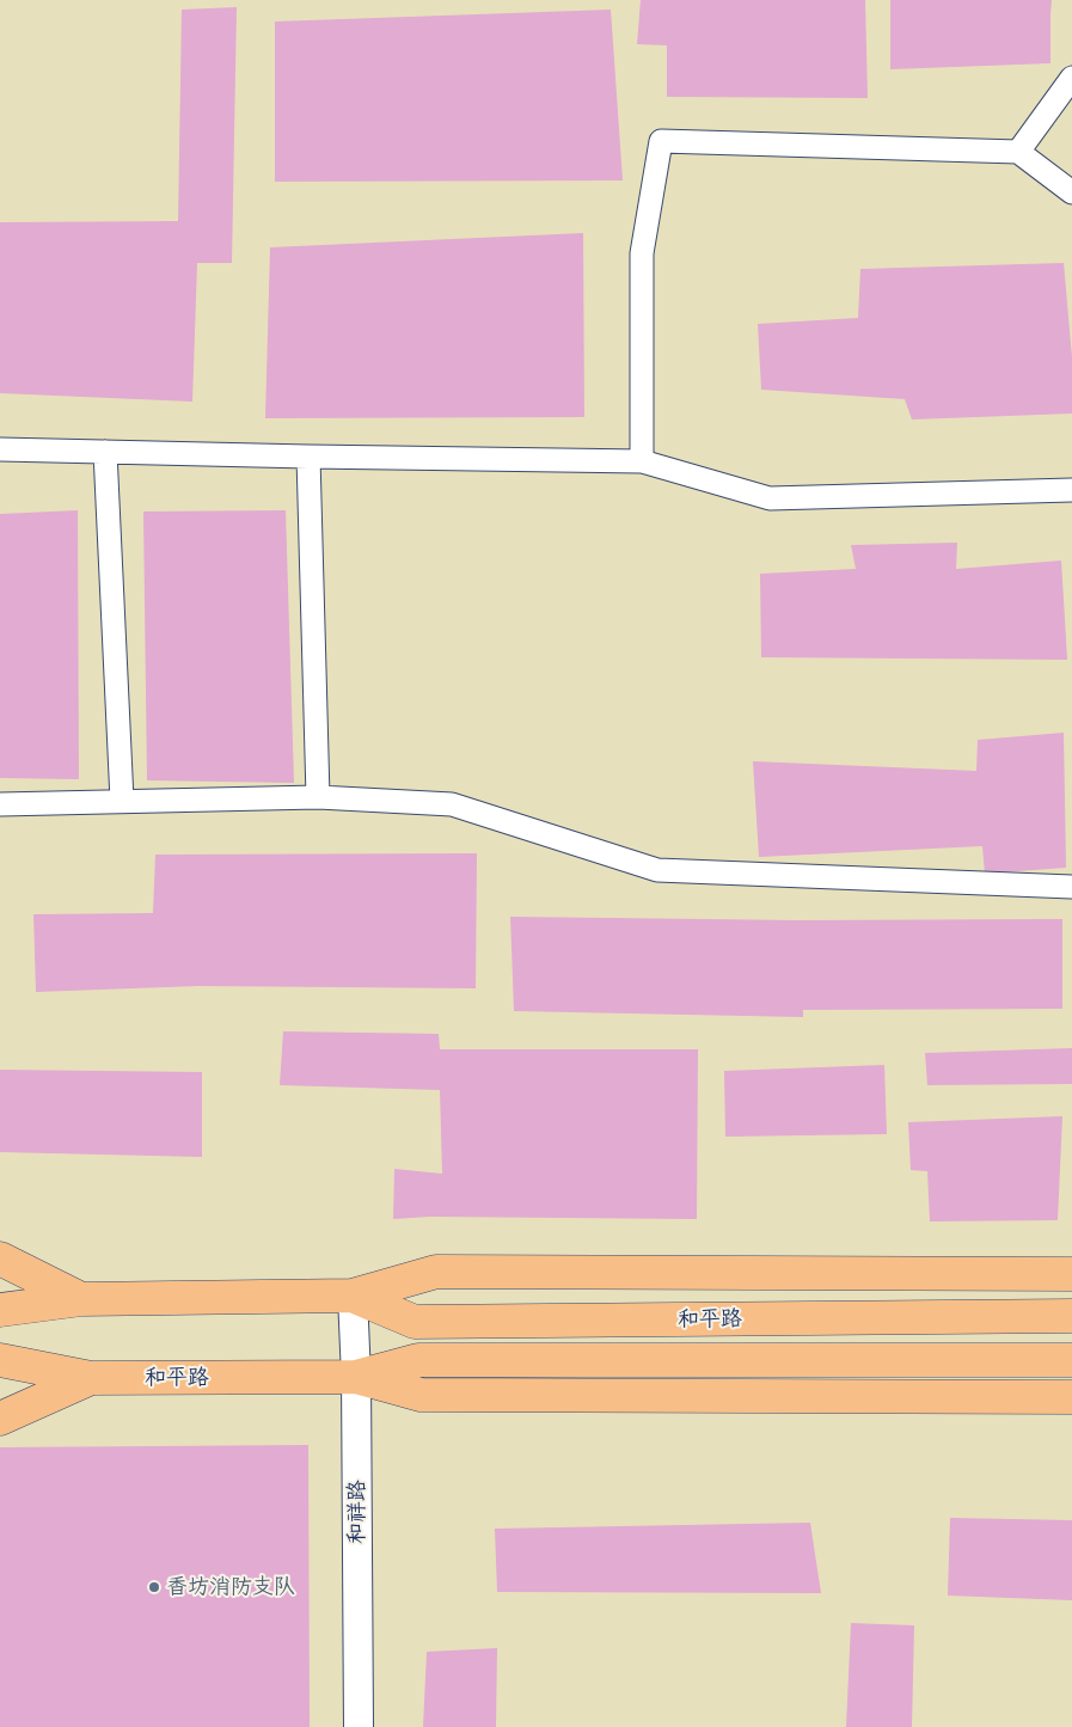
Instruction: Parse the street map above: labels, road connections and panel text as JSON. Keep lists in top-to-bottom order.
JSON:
{
  "streets": {
    "main road": ["和平路"],
    "street": ["和祥路"]
  },
  "crossings": [
    ["和平路", "和祥路"]
  ],
  "places": ["香坊消防支队"]
}
